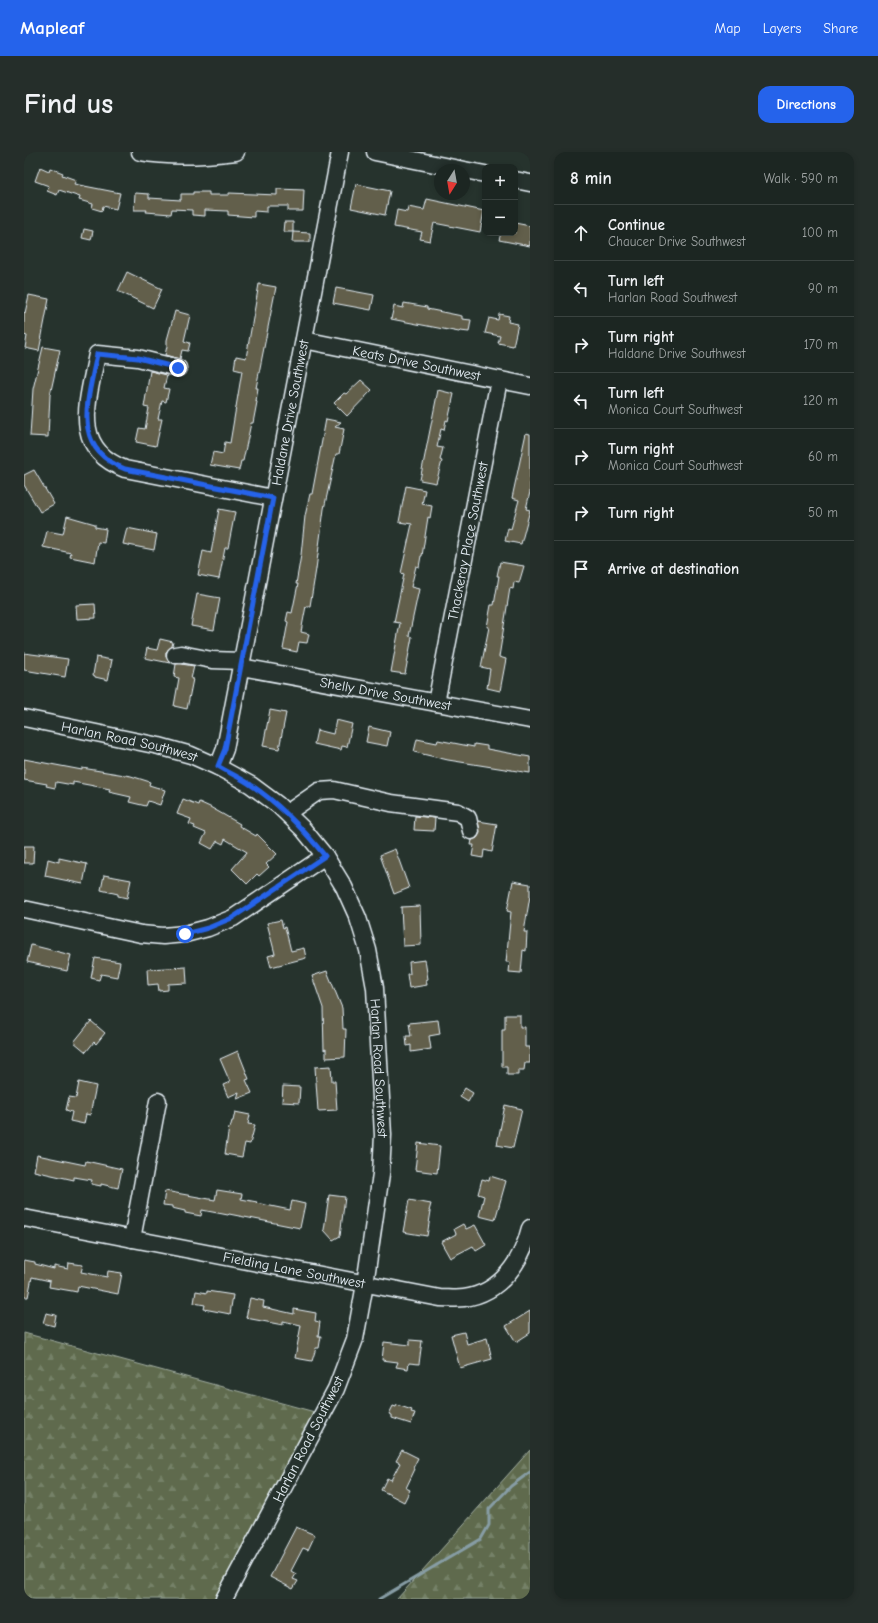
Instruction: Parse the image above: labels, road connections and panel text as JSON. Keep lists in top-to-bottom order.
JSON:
{
  "streets": {
    "street": [
      "Keats Drive Southwest",
      "Haldane Drive Southwest",
      "Thackeray Place Southwest",
      "Shelly Drive Southwest",
      "Harlan Road Southwest",
      "Fielding Lane Southwest"
    ]
  },
  "crossings": [
    ["Keats Drive Southwest", "Haldane Drive Southwest"],
    ["Keats Drive Southwest", "Thackeray Place Southwest"],
    ["Haldane Drive Southwest", "Shelly Drive Southwest"],
    ["Haldane Drive Southwest", "Harlan Road Southwest"],
    ["Thackeray Place Southwest", "Shelly Drive Southwest"],
    ["Harlan Road Southwest", "Fielding Lane Southwest"]
  ],
  "north": "bottom",
  "page": {
    "header": "Mapleaf",
    "nav": ["Map", "Layers", "Share"],
    "buttons": "Directions",
    "title": "Find us",
    "heading": ["8 min", "Walk · 590 m"],
    "map_buttons": ["+", "−"],
    "list": [
      ["Continue", "Chaucer Drive Southwest", "100 m"],
      ["Turn left", "Harlan Road Southwest", "90 m"],
      ["Turn right", "Haldane Drive Southwest", "170 m"],
      ["Turn left", "Monica Court Southwest", "120 m"],
      ["Turn right", "Monica Court Southwest", "60 m"],
      ["Turn right", "50 m"],
      "Arrive at destination"
    ]
  }
}
